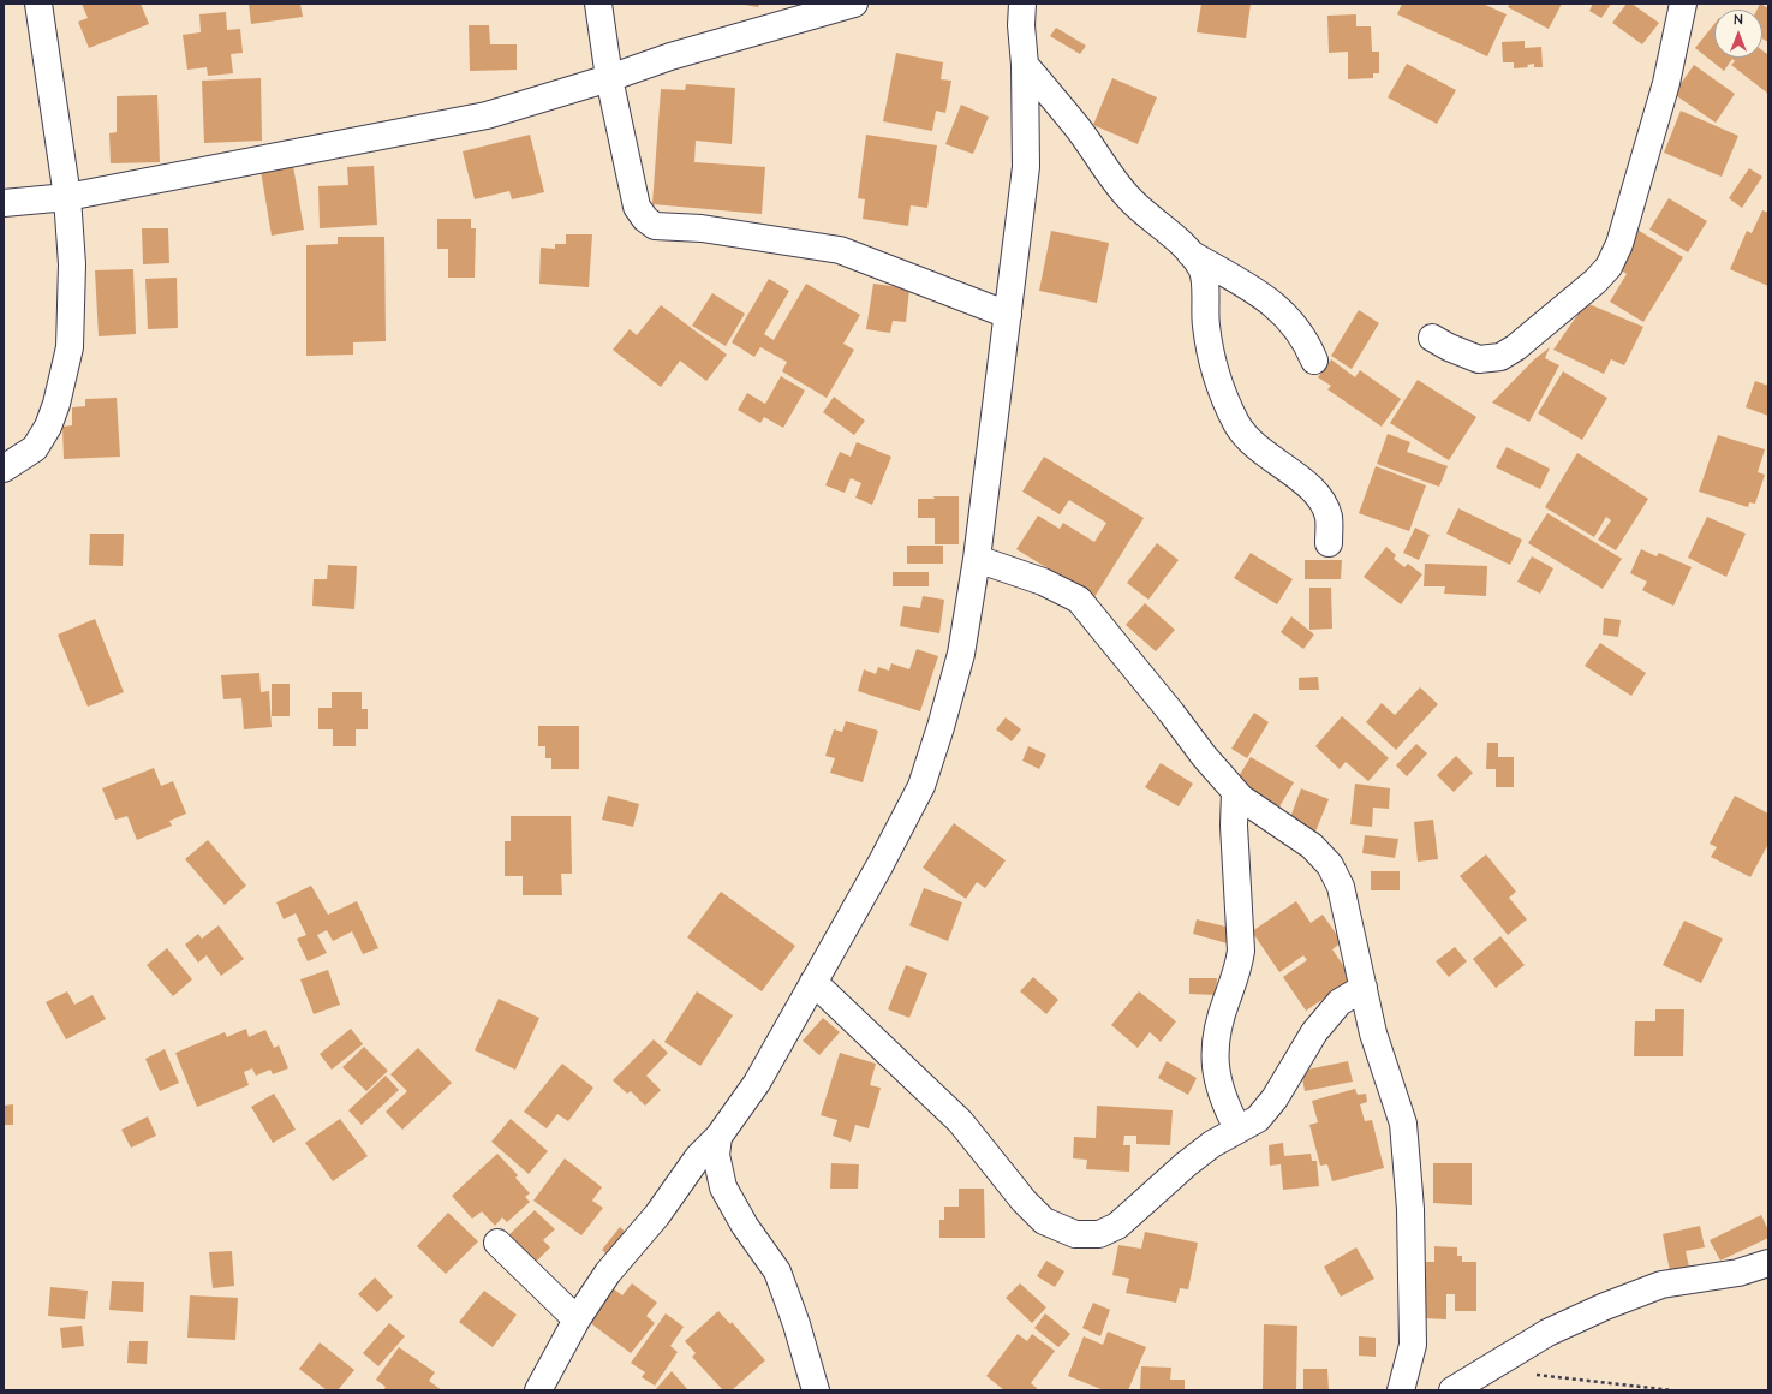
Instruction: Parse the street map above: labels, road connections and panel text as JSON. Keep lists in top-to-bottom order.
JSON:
{
  "north": "top"
}
